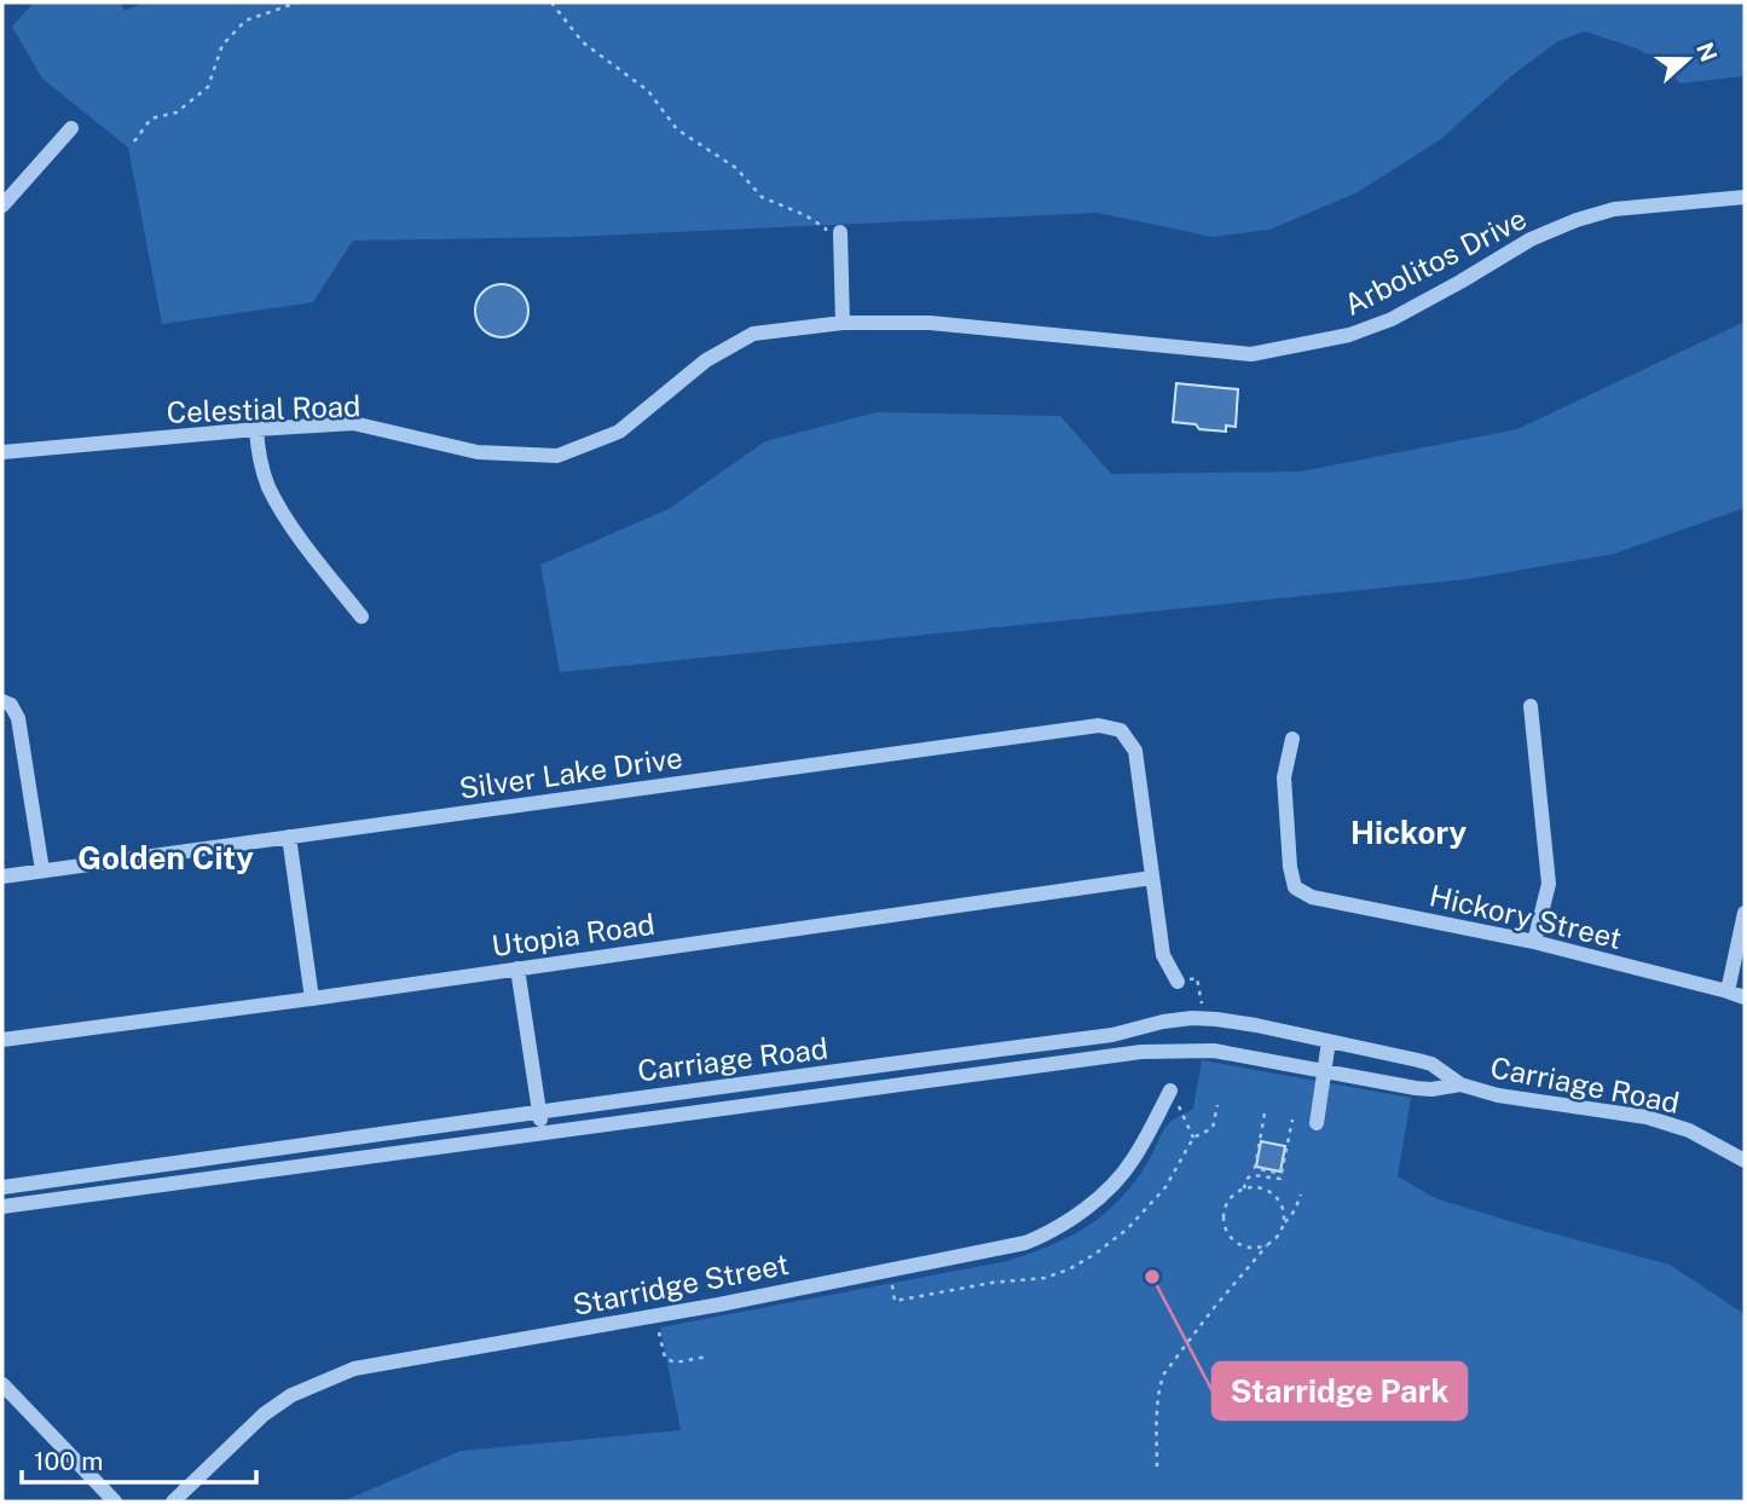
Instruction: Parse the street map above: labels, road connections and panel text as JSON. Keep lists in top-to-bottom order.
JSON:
{
  "streets": {
    "street": [
      "Arbolitos Drive",
      "Celestial Road",
      "Silver Lake Drive",
      "Hickory Street",
      "Utopia Road",
      "Carriage Road",
      "Starridge Street"
    ]
  },
  "crossings": [
    ["Arbolitos Drive", "Celestial Road"],
    ["Silver Lake Drive", "Utopia Road"]
  ],
  "districts": ["Hickory", "Golden City"],
  "places": ["Starridge Park"],
  "scale_bar": "100 m",
  "north": "right"
}
